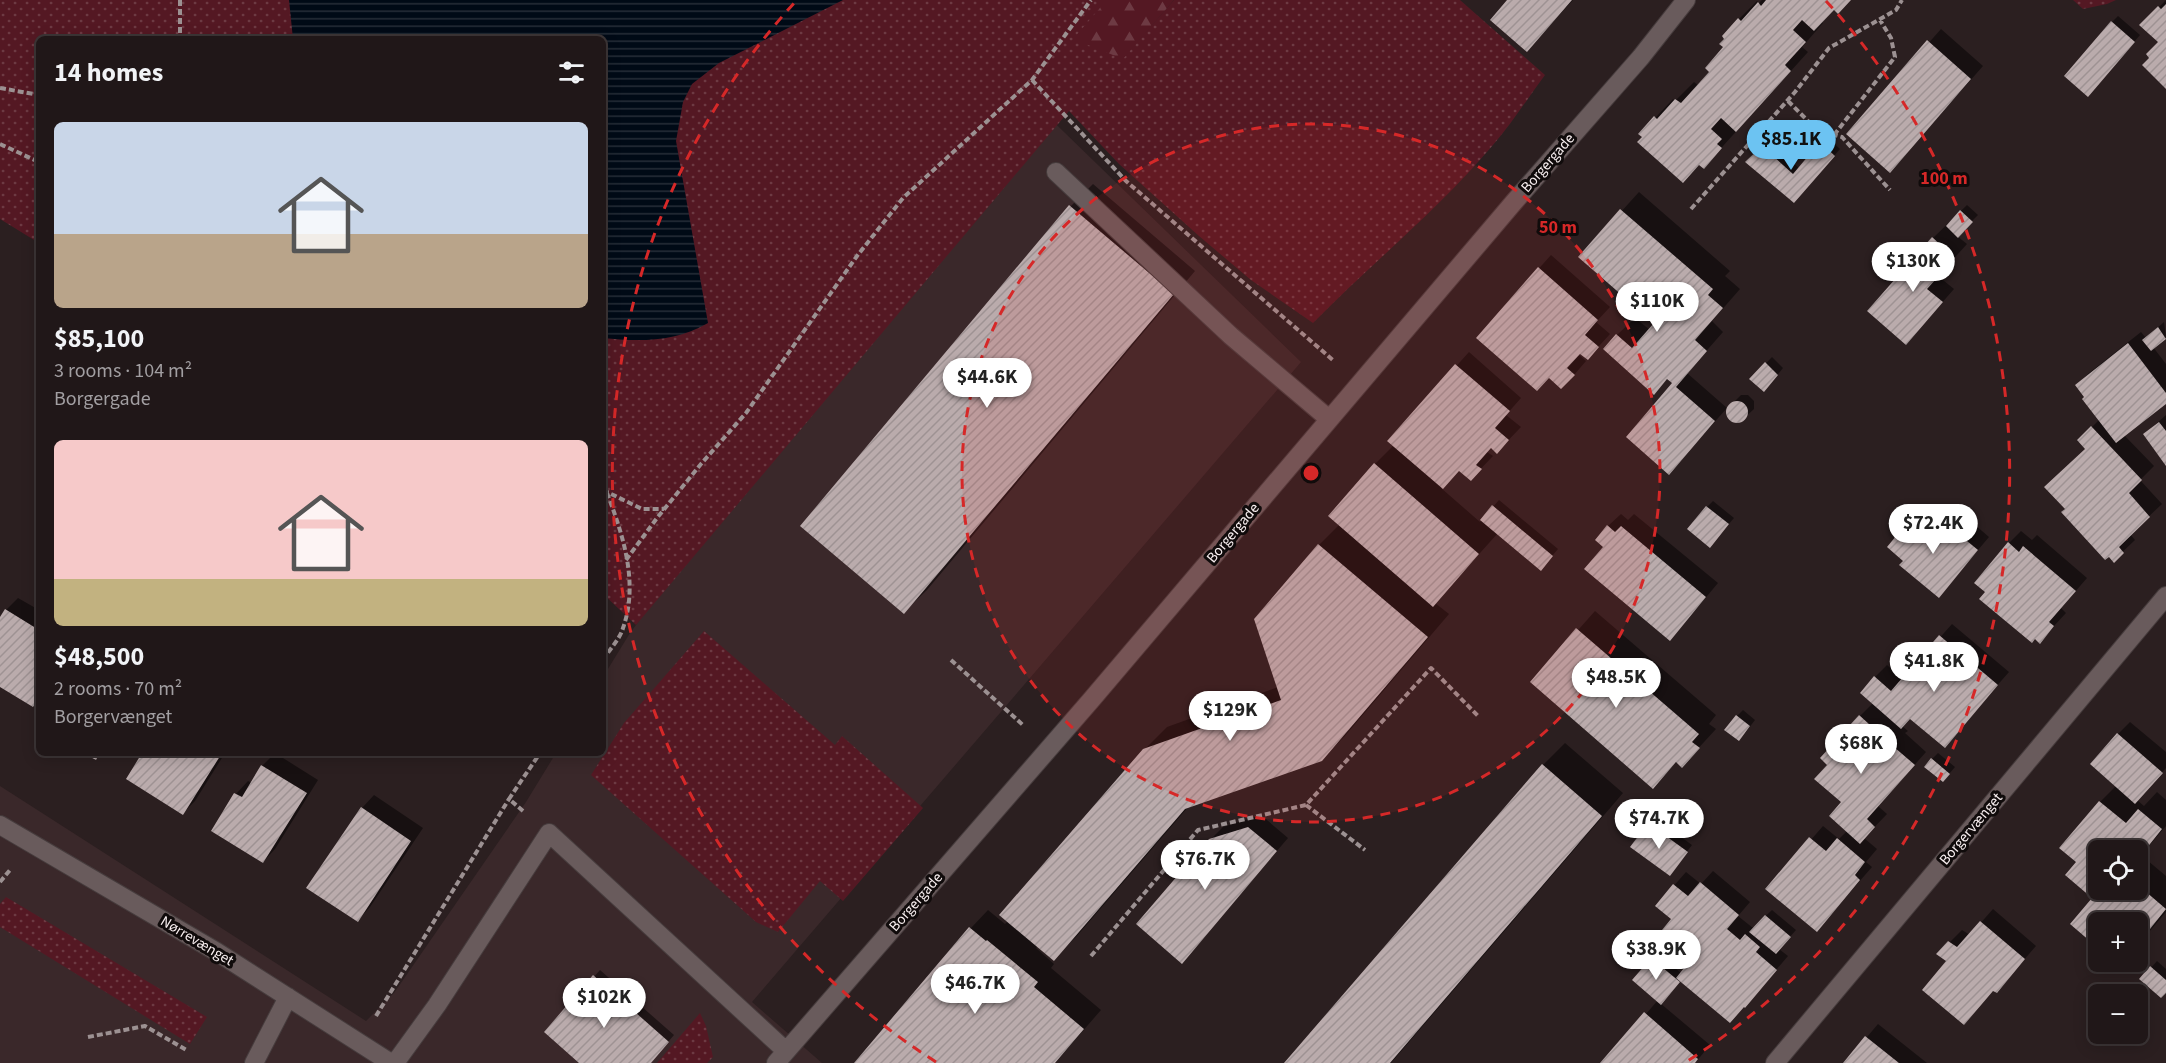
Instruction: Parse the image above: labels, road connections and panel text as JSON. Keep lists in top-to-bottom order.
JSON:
{
  "streets": {
    "street": ["Borgergade", "Borgervænget", "Nørrevænget"]
  },
  "page": {
    "heading": "14 homes",
    "list": [
      {
        "name": "$85,100",
        "note": "3 rooms · 104 m² · Borgergade"
      },
      {
        "name": "$48,500",
        "note": "2 rooms · 70 m² · Borgervænget"
      }
    ],
    "price": [
      "$85.1K",
      "$130K",
      "$110K",
      "$44.6K",
      "$72.4K",
      "$41.8K",
      "$48.5K",
      "$129K",
      "$68K",
      "$74.7K",
      "$76.7K",
      "$38.9K",
      "$46.7K",
      "$102K"
    ],
    "map_buttons": ["+", "−"]
  },
  "rings": ["100 m", "50 m"]
}
